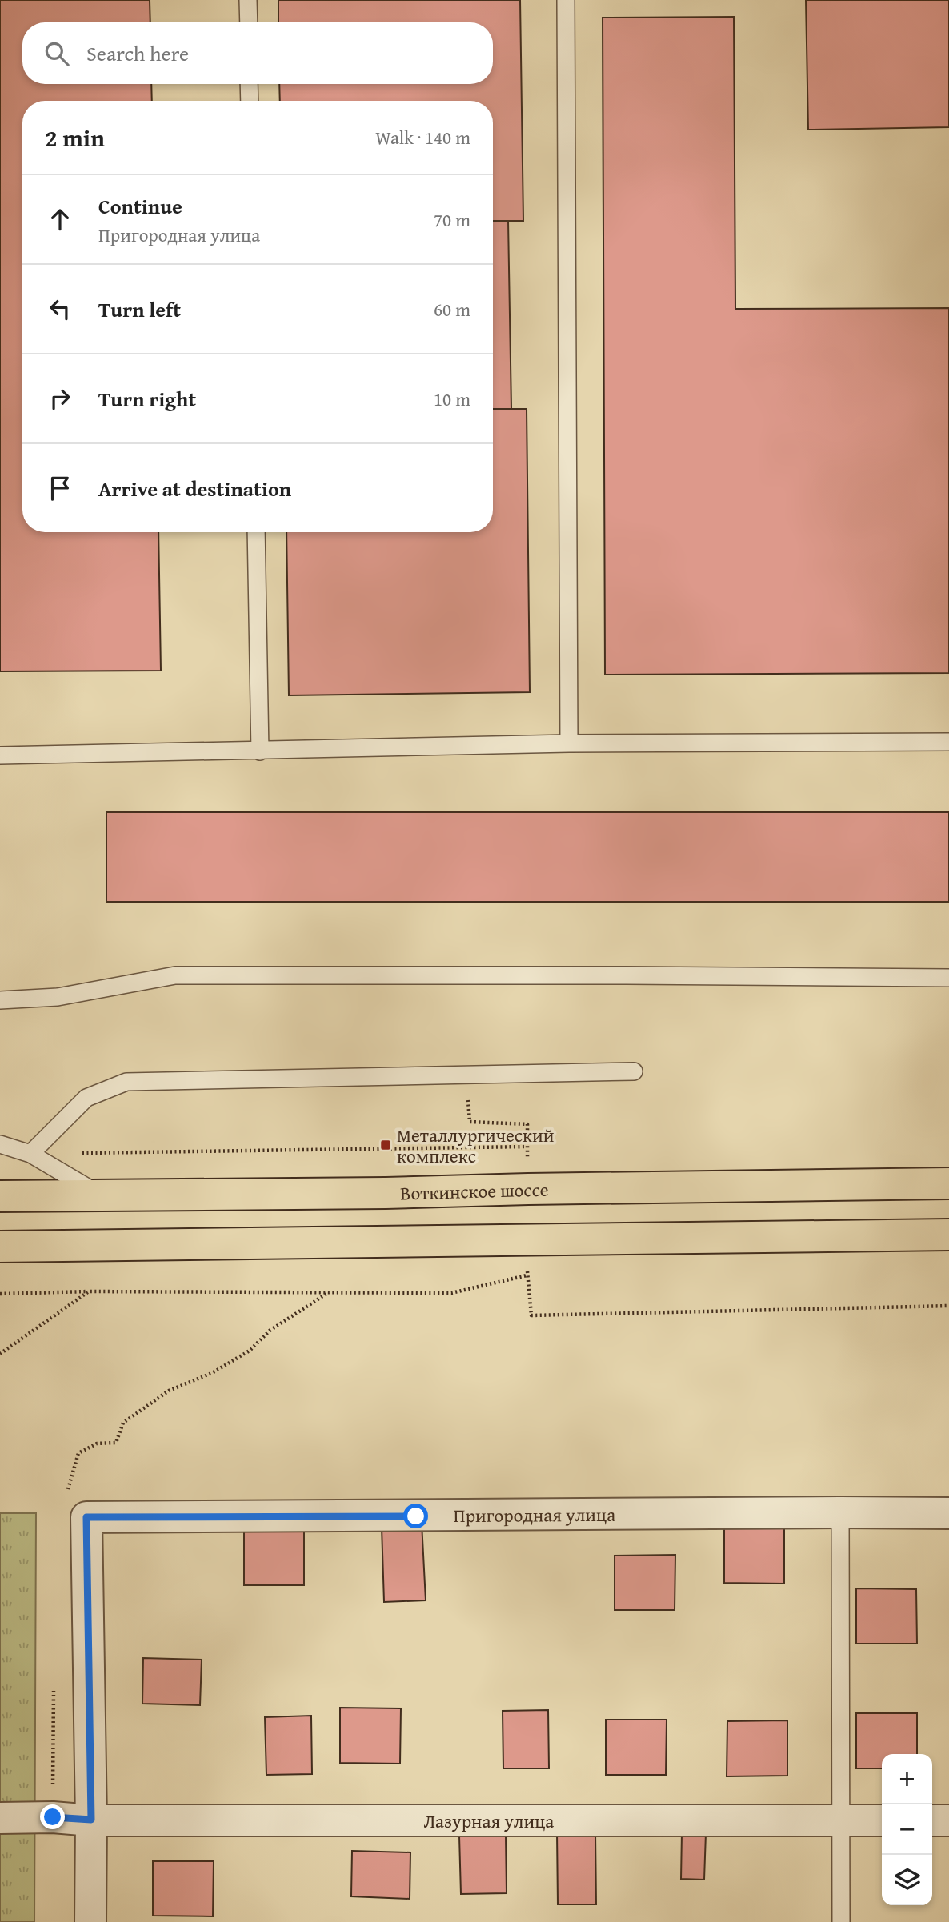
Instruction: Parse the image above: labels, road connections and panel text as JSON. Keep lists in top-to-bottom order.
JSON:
{
  "streets": {
    "main road": ["Воткинское шоссе"],
    "street": ["Пригородная улица", "Лазурная улица"]
  },
  "crossings": [
    ["Пригородная улица", "Лазурная улица"]
  ],
  "places": {
    "transit": ["Металлургический комплекс"]
  },
  "page": {
    "search": "Search here",
    "heading": ["2 min", "Walk · 140 m"],
    "list": [
      ["Continue", "Пригородная улица", "70 m"],
      ["Turn left", "60 m"],
      ["Turn right", "10 m"],
      "Arrive at destination"
    ],
    "map_buttons": ["+", "−"]
  }
}
